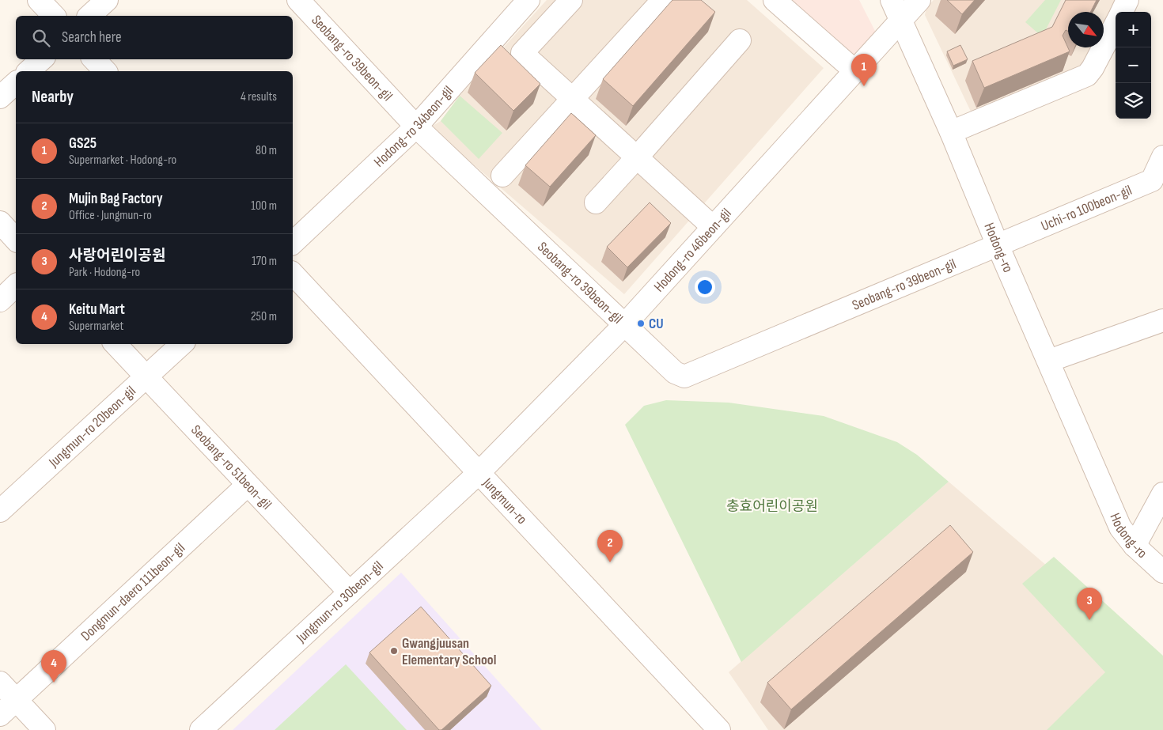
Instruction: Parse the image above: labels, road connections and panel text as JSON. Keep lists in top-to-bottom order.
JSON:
{
  "streets": {
    "street": [
      "Seobang-ro 39beon-gil",
      "Hodong-ro 34beon-gil",
      "Uchi-ro 100beon-gil",
      "Hodong-ro",
      "Hodong-ro 46beon-gil",
      "Jungmun-ro 20beon-gil",
      "Seobang-ro 51beon-gil",
      "Jungmun-ro",
      "Dongmun-daero 111beon-gil",
      "Jungmun-ro 30beon-gil"
    ]
  },
  "crossings": [
    ["Seobang-ro 39beon-gil", "Hodong-ro 34beon-gil"],
    ["Seobang-ro 39beon-gil", "Uchi-ro 100beon-gil"],
    ["Seobang-ro 39beon-gil", "Hodong-ro"],
    ["Seobang-ro 39beon-gil", "Hodong-ro 46beon-gil"],
    ["Uchi-ro 100beon-gil", "Hodong-ro"],
    ["Hodong-ro", "Hodong-ro 46beon-gil"],
    ["Hodong-ro 46beon-gil", "Jungmun-ro"],
    ["Hodong-ro 46beon-gil", "Jungmun-ro 30beon-gil"],
    ["Jungmun-ro 20beon-gil", "Seobang-ro 51beon-gil"],
    ["Seobang-ro 51beon-gil", "Dongmun-daero 111beon-gil"],
    ["Seobang-ro 51beon-gil", "Jungmun-ro 30beon-gil"],
    ["Jungmun-ro", "Jungmun-ro 30beon-gil"]
  ],
  "parks": ["충효어린이공원"],
  "places": ["CU", "Gwangjuusan Elementary School"],
  "north": "bottom right",
  "page": {
    "map_buttons": ["+", "−"],
    "search": "Search here",
    "pins": [
      "1",
      "2",
      "3",
      "4"
    ],
    "heading": ["Nearby", "4 results"],
    "list": [
      {
        "mark": "1",
        "name": "GS25",
        "note": "Supermarket · Hodong-ro",
        "value": "80 m"
      },
      {
        "mark": "2",
        "name": "Mujin Bag Factory",
        "note": "Office · Jungmun-ro",
        "value": "100 m"
      },
      {
        "mark": "3",
        "name": "사랑어린이공원",
        "note": "Park · Hodong-ro",
        "value": "170 m"
      },
      {
        "mark": "4",
        "name": "Keitu Mart",
        "note": "Supermarket",
        "value": "250 m"
      }
    ]
  }
}
